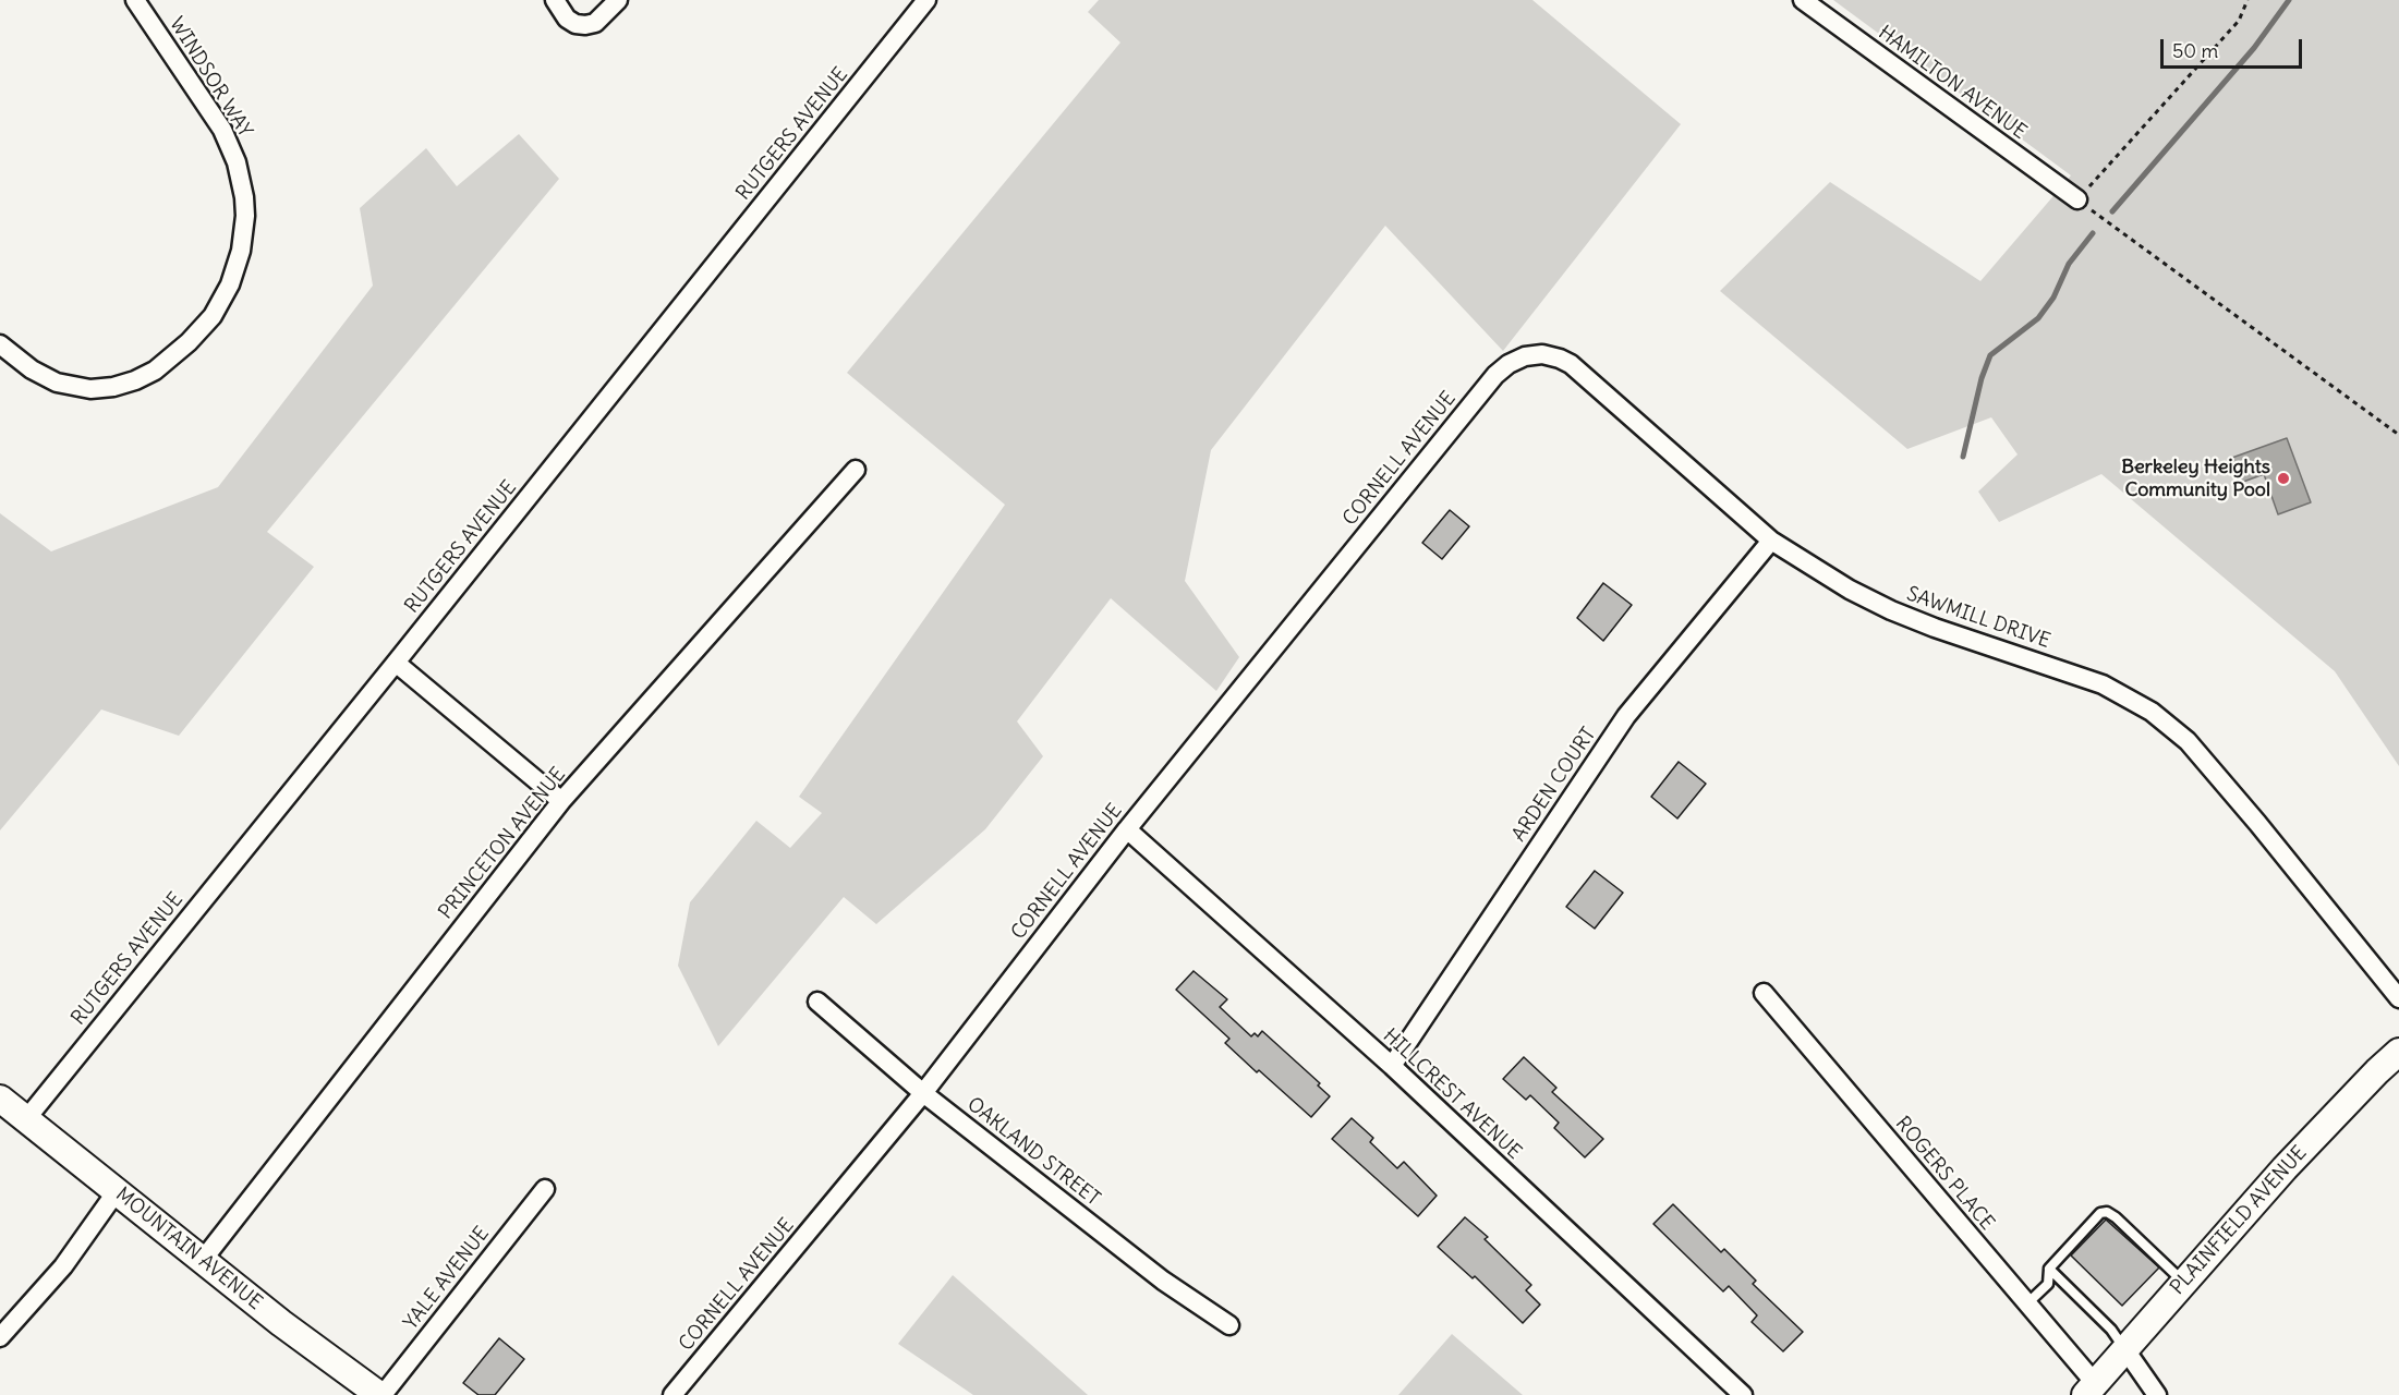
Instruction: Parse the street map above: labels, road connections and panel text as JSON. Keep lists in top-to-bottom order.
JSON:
{
  "streets": {
    "main road": ["PLAINFIELD AVENUE", "MOUNTAIN AVENUE"],
    "street": [
      "WINDSOR WAY",
      "HAMILTON AVENUE",
      "RUTGERS AVENUE",
      "CORNELL AVENUE",
      "SAWMILL DRIVE",
      "ARDEN COURT",
      "PRINCETON AVENUE",
      "HILLCREST AVENUE",
      "OAKLAND STREET",
      "ROGERS PLACE",
      "YALE AVENUE"
    ]
  },
  "crossings": [
    ["RUTGERS AVENUE", "MOUNTAIN AVENUE"],
    ["CORNELL AVENUE", "SAWMILL DRIVE"],
    ["CORNELL AVENUE", "HILLCREST AVENUE"],
    ["CORNELL AVENUE", "OAKLAND STREET"],
    ["SAWMILL DRIVE", "ARDEN COURT"],
    ["ARDEN COURT", "HILLCREST AVENUE"],
    ["PRINCETON AVENUE", "MOUNTAIN AVENUE"],
    ["ROGERS PLACE", "PLAINFIELD AVENUE"],
    ["MOUNTAIN AVENUE", "YALE AVENUE"]
  ],
  "places": ["Berkeley Heights Community Pool"],
  "scale_bar": "50 m"
}
